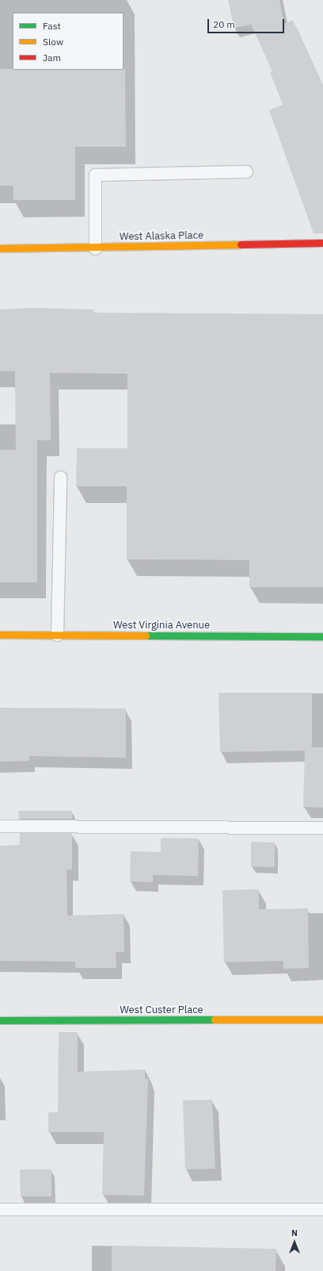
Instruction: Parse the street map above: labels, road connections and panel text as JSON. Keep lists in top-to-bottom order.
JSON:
{
  "streets": {
    "street": ["West Alaska Place", "West Virginia Avenue", "West Custer Place"]
  },
  "legend": ["Fast", "Slow", "Jam"],
  "scale_bar": "20 m",
  "north": "top"
}
